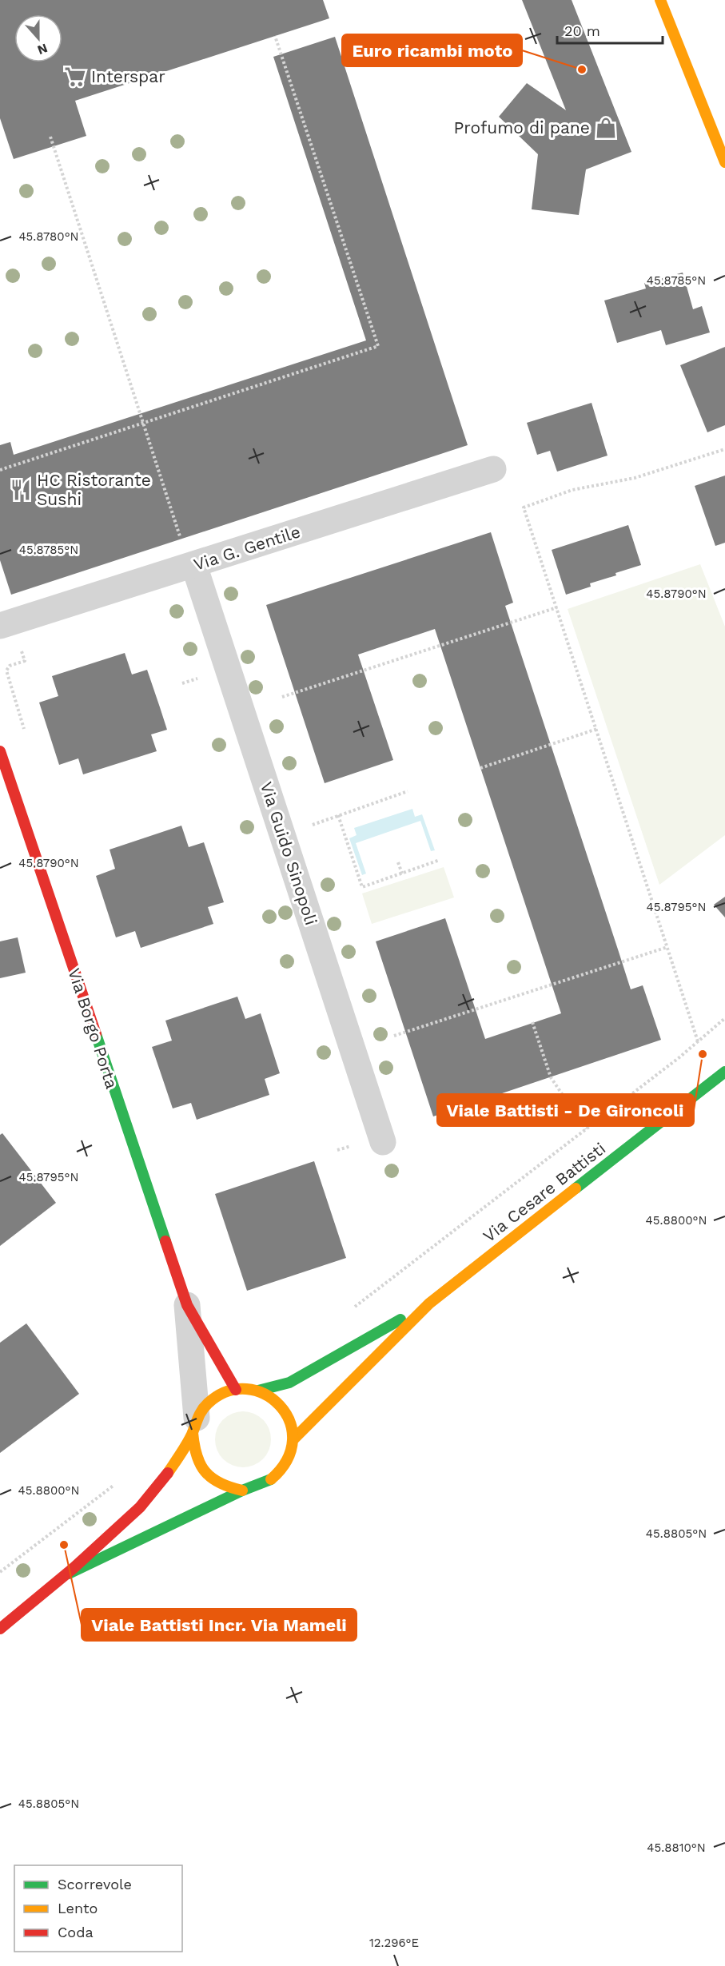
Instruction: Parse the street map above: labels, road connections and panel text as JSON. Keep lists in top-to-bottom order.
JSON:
{
  "streets": {
    "street": [
      "Via G. Gentile",
      "Via Guido Sinopoli",
      "Via Borgo Porta",
      "Via Cesare Battisti"
    ]
  },
  "crossings": [
    ["Via G. Gentile", "Via Guido Sinopoli"],
    ["Via Borgo Porta", "Via Cesare Battisti"]
  ],
  "places": {
    "other": ["Euro ricambi moto", "Viale Battisti - De Gironcoli", "Viale Battisti Incr. Via Mameli"],
    "supermarket": ["Interspar"],
    "shop": ["Profumo di pane"],
    "restaurant": ["HC Ristorante Sushi"]
  },
  "legend": ["Scorrevole", "Lento", "Coda"],
  "scale_bar": "20 m",
  "north": "bottom",
  "coordinates": [
    "45.8780°N",
    "45.8785°N",
    "45.8790°N",
    "45.8795°N",
    "45.8800°N",
    "45.8805°N",
    "45.8810°N",
    "12.296°E"
  ]
}
